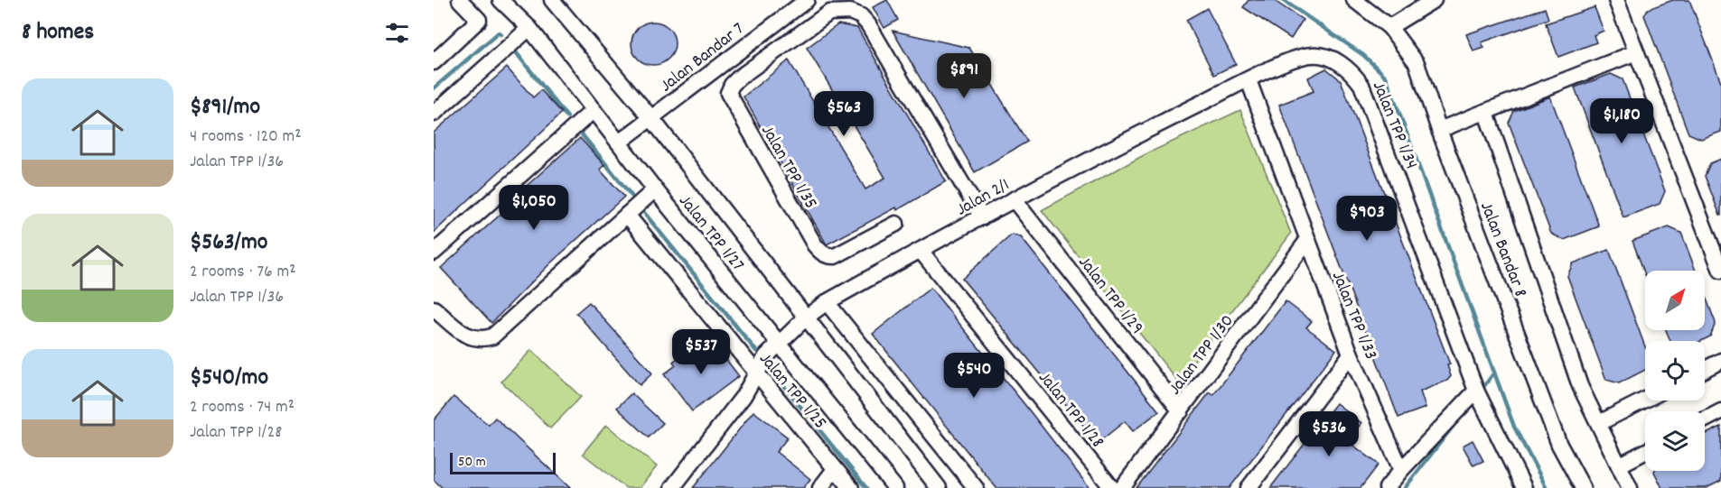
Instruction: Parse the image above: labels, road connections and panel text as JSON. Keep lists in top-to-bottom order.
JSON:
{
  "streets": {
    "street": [
      "Jalan Bandar 7",
      "Jalan TPP 1/34",
      "Jalan TPP 1/35",
      "Jalan 2/1",
      "Jalan TPP 1/27",
      "Jalan Bandar 8",
      "Jalan TPP 1/29",
      "Jalan TPP 1/33",
      "Jalan TPP 1/30",
      "Jalan TPP 1/25",
      "Jalan TPP 1/28"
    ]
  },
  "crossings": [
    ["Jalan Bandar 7", "Jalan TPP 1/27"],
    ["Jalan TPP 1/34", "Jalan 2/1"],
    ["Jalan TPP 1/34", "Jalan TPP 1/33"],
    ["Jalan TPP 1/35", "Jalan 2/1"],
    ["Jalan 2/1", "Jalan TPP 1/27"],
    ["Jalan 2/1", "Jalan TPP 1/29"],
    ["Jalan 2/1", "Jalan TPP 1/33"],
    ["Jalan 2/1", "Jalan TPP 1/25"],
    ["Jalan 2/1", "Jalan TPP 1/28"],
    ["Jalan TPP 1/29", "Jalan TPP 1/30"],
    ["Jalan TPP 1/33", "Jalan TPP 1/30"]
  ],
  "scale_bar": "50 m",
  "north": "top right",
  "page": {
    "heading": "8 homes",
    "price": [
      "$891",
      "$563",
      "$1,180",
      "$1,050",
      "$903",
      "$537",
      "$540",
      "$536"
    ],
    "list": [
      {
        "name": "$891/mo",
        "note": "4 rooms · 120 m² · Jalan TPP 1/36"
      },
      {
        "name": "$563/mo",
        "note": "2 rooms · 76 m² · Jalan TPP 1/36"
      },
      {
        "name": "$540/mo",
        "note": "2 rooms · 74 m² · Jalan TPP 1/28"
      }
    ],
    "scale": "50 m"
  }
}
